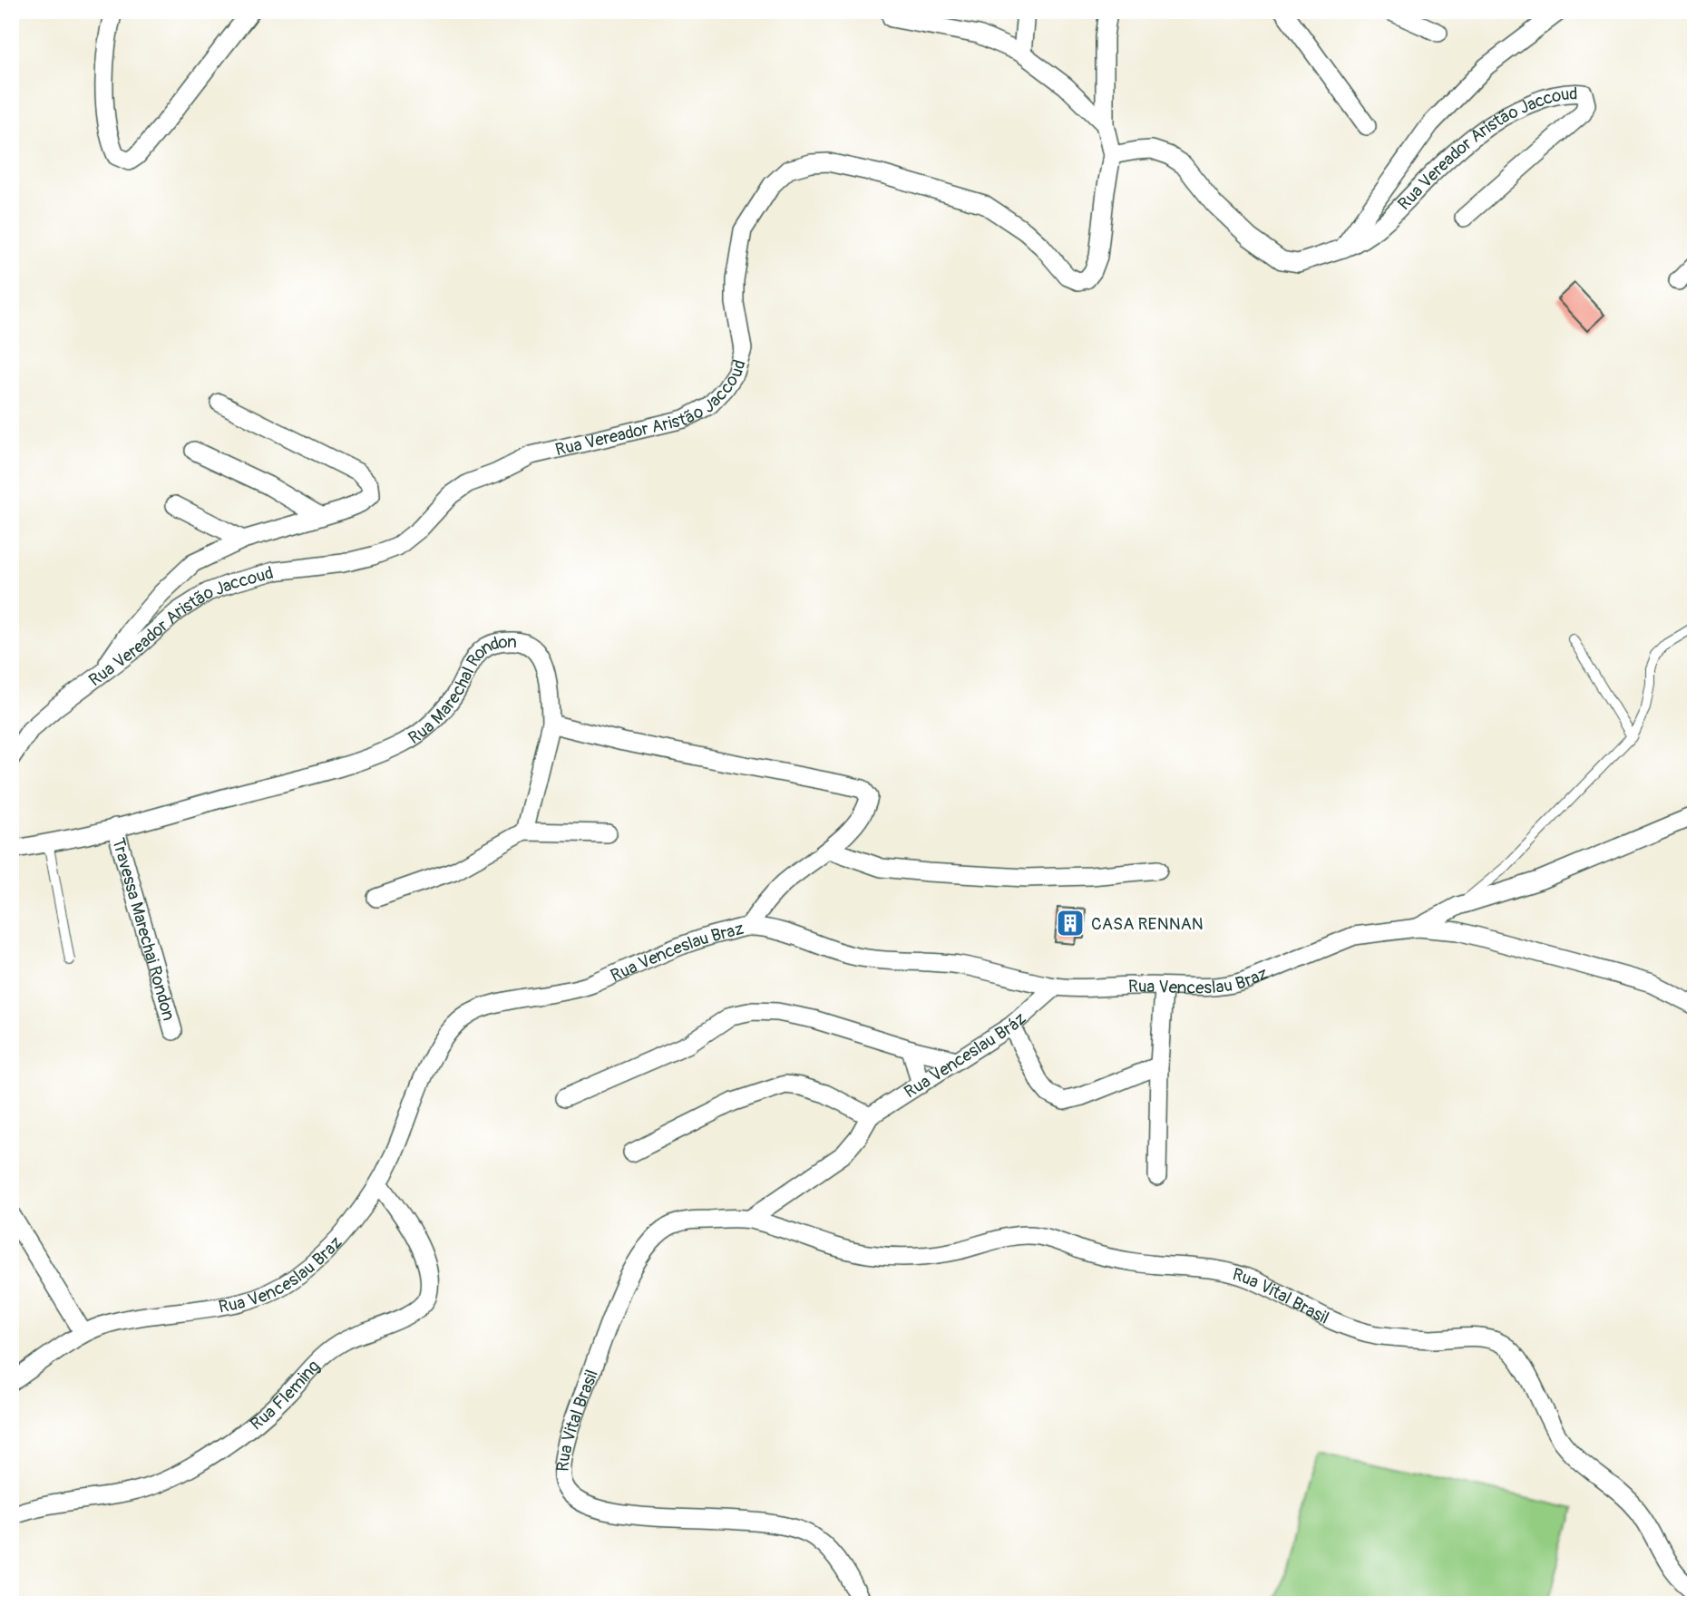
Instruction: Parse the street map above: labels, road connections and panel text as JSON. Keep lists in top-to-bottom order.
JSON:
{
  "streets": {
    "street": [
      "Rua Vereador Aristão Jaccoud",
      "Rua Marechal Rondon",
      "Travessa Marechai Rondon",
      "Rua Venceslau Braz",
      "Rua Venceslau Bráz",
      "Rua Vital Brasil",
      "Rua Fleming"
    ]
  },
  "crossings": [
    ["Rua Marechal Rondon", "Travessa Marechai Rondon"],
    ["Rua Venceslau Braz", "Rua Venceslau Bráz"],
    ["Rua Venceslau Braz", "Rua Fleming"]
  ],
  "places": {
    "building": ["CASA RENNAN"]
  }
}
